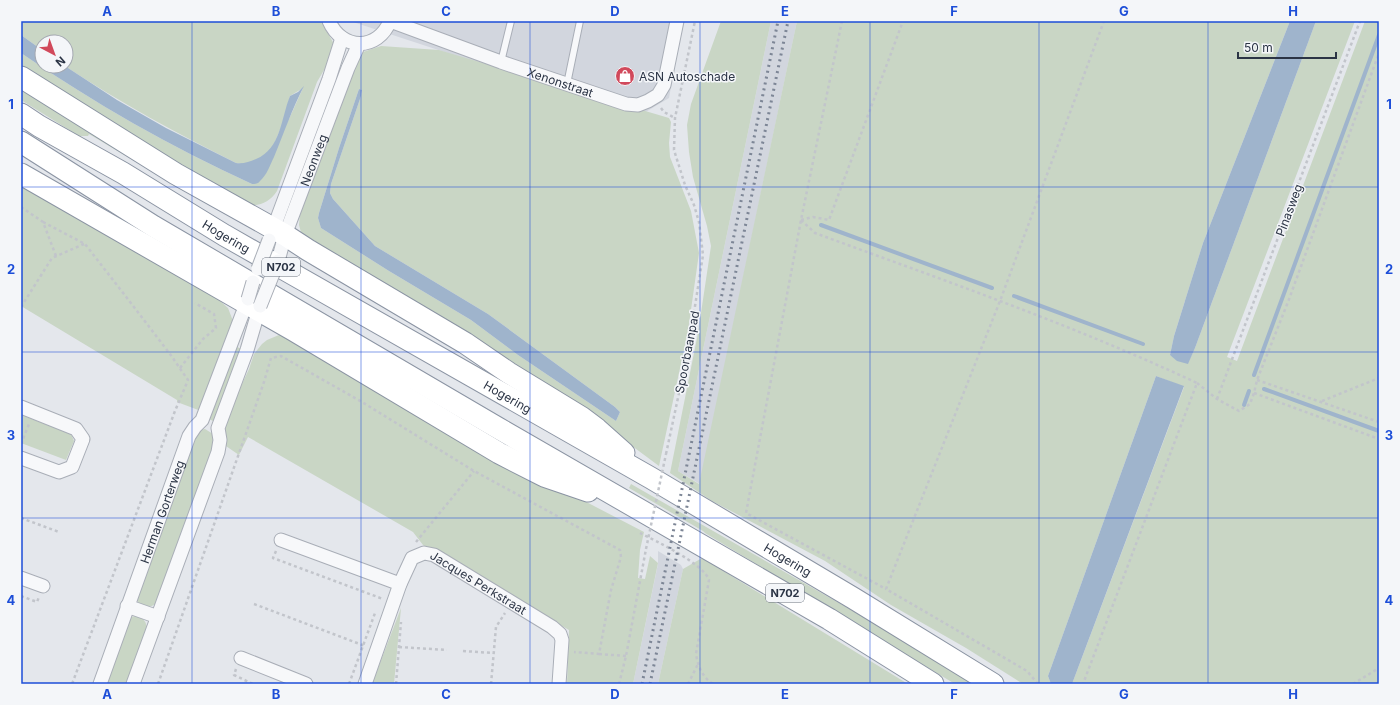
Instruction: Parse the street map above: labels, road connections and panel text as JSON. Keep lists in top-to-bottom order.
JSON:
{
  "streets": {
    "highway": ["Hogering", "N702"],
    "street": [
      "Xenonstraat",
      "Neonweg",
      "Herman Gorterweg",
      "Jacques Perkstraat"
    ],
    "path": ["Pinasweg", "Spoorbaanpad"]
  },
  "crossings": [
    ["Neonweg", "N702"],
    ["Neonweg", "Herman Gorterweg"],
    ["Hogering", "N702"],
    ["N702", "Herman Gorterweg"]
  ],
  "places": {
    "shop": ["ASN Autoschade"]
  },
  "scale_bar": "50 m",
  "north": "bottom right",
  "grid": {
    "columns": [
      "A",
      "B",
      "C",
      "D",
      "E",
      "F",
      "G",
      "H"
    ],
    "rows": [
      "1",
      "2",
      "3",
      "4"
    ]
  }
}
